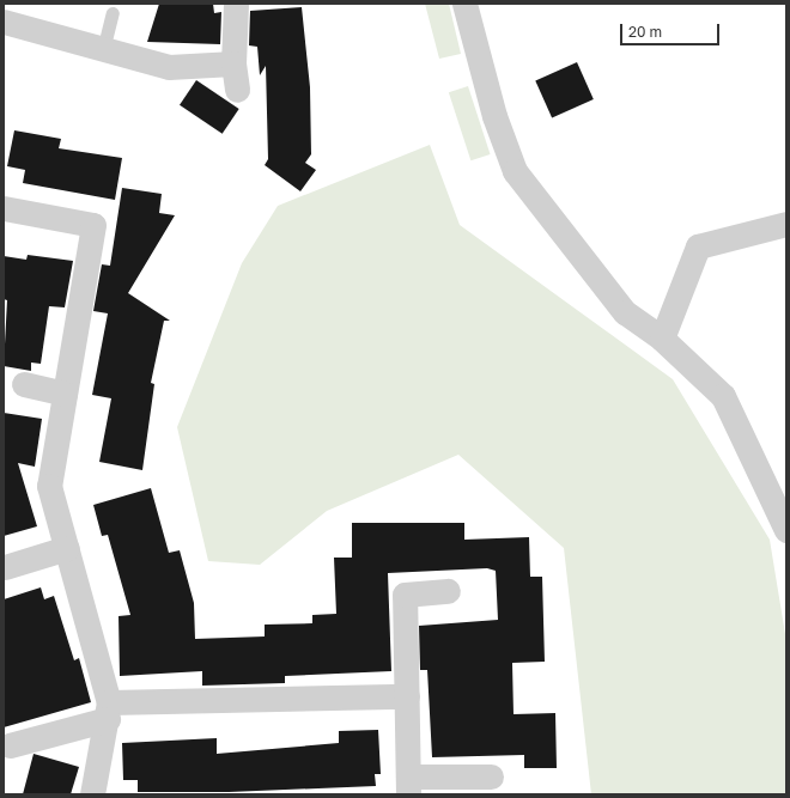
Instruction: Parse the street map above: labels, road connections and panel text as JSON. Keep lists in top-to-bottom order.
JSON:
{
  "scale_bar": "20 m"
}
